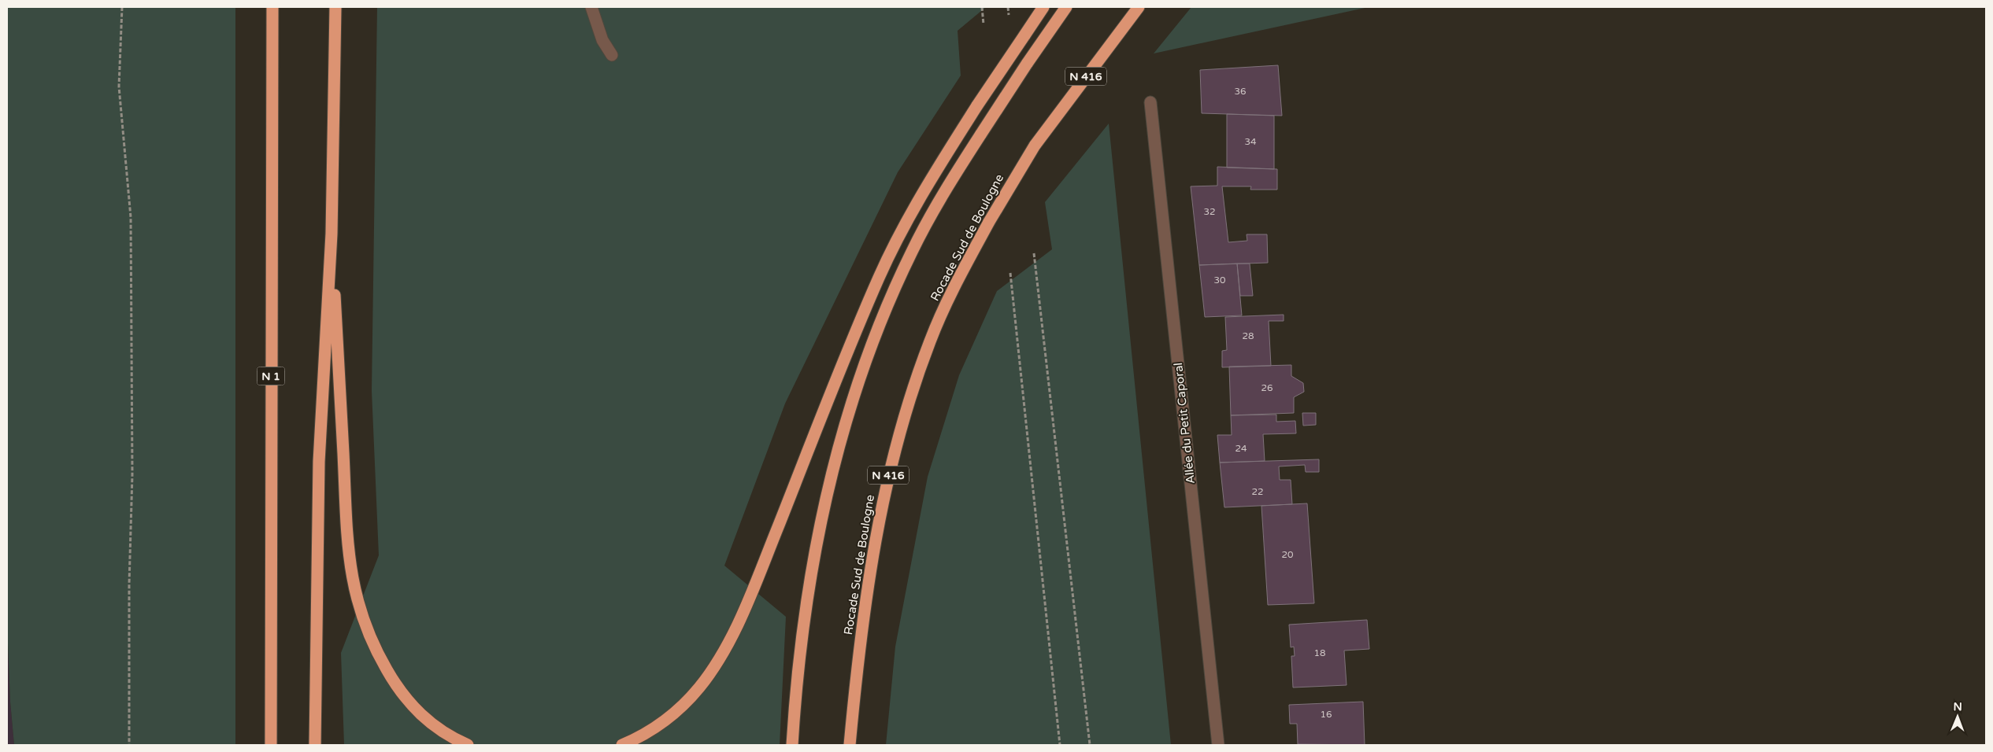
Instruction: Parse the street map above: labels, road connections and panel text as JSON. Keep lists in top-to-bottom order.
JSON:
{
  "streets": {
    "highway": ["N 416", "Rocade Sud de Boulogne", "N 1"],
    "street": ["Allée du Petit Caporal"]
  },
  "house_numbers": [
    "36",
    "34",
    "32",
    "30",
    "28",
    "26",
    "24",
    "22",
    "20",
    "18",
    "16"
  ],
  "north": "top"
}
